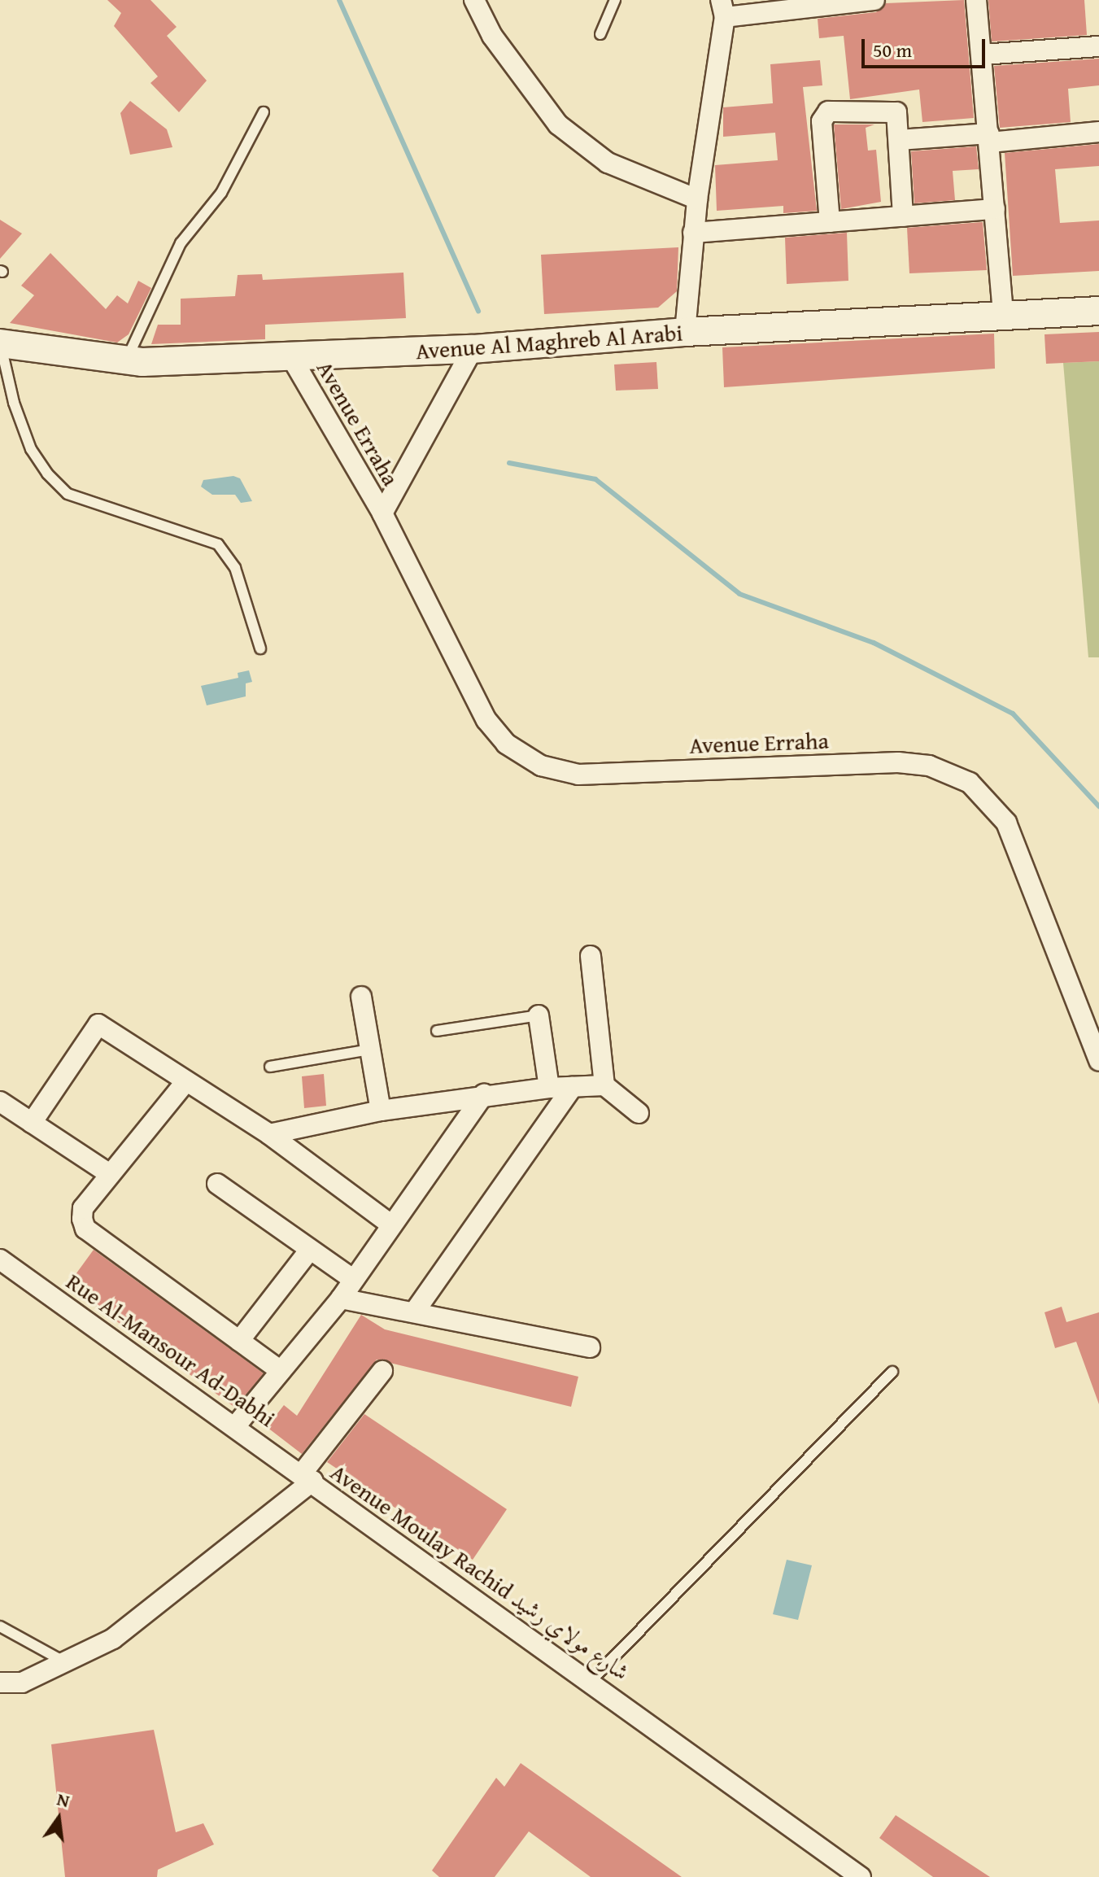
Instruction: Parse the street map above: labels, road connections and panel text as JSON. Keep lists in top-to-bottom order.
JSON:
{
  "streets": {
    "main road": ["Avenue Al Maghreb Al Arabi"],
    "street": ["Avenue Erraha", "Rue Al-Mansour Ad-Dabhi", "Avenue Moulay Rachid شارع مولاي رشيد"]
  },
  "crossings": [
    ["Avenue Al Maghreb Al Arabi", "Avenue Erraha"],
    ["Rue Al-Mansour Ad-Dabhi", "Avenue Moulay Rachid شارع مولاي رشيد"]
  ],
  "scale_bar": "50 m",
  "north": "top"
}
